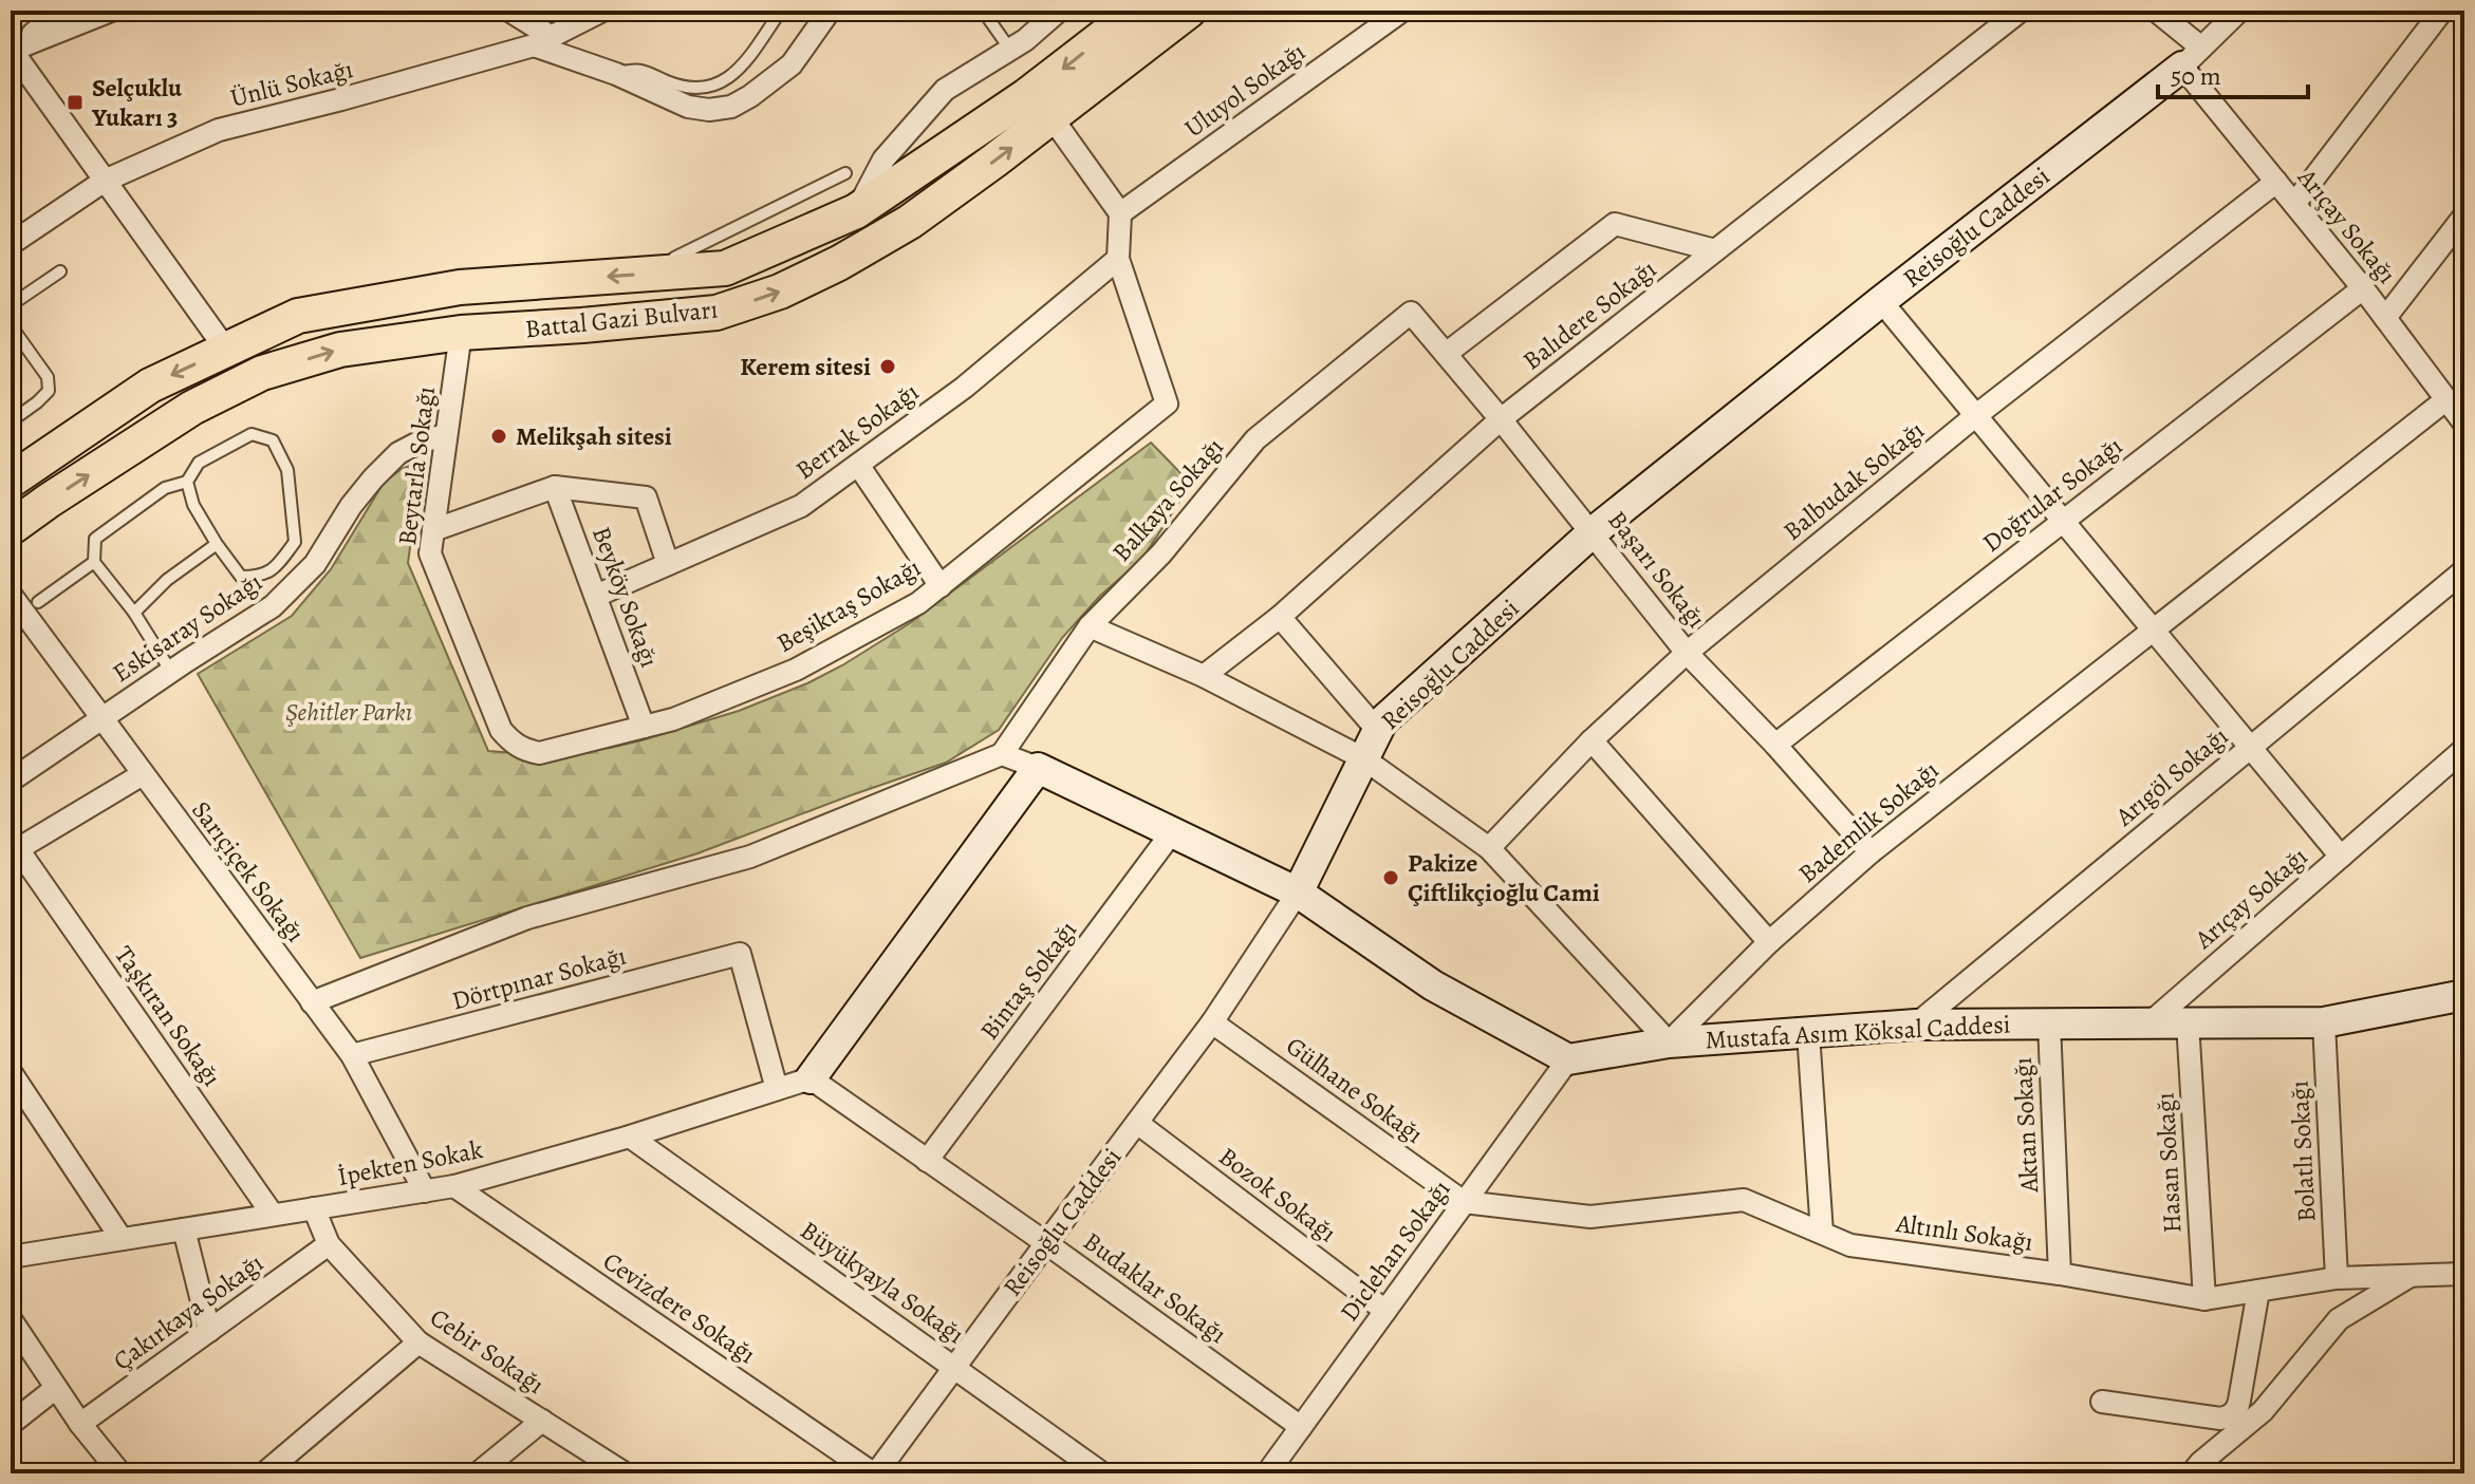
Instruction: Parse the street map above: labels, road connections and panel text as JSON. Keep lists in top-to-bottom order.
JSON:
{
  "streets": {
    "main road": ["Battal Gazi Bulvarı"],
    "street": [
      "Ünlü Sokağı",
      "Uluyol Sokağı",
      "Arıçay Sokağı",
      "Reisoğlu Caddesi",
      "Balıdere Sokağı",
      "Berrak Sokağı",
      "Beytarla Sokağı",
      "Balbudak Sokağı",
      "Doğrular Sokağı",
      "Balkaya Sokağı",
      "Başarı Sokağı",
      "Beyköy Sokağı",
      "Beşiktaş Sokağı",
      "Eskisaray Sokağı",
      "Arıgöl Sokağı",
      "Bademlik Sokağı",
      "Sarıçiçek Sokağı",
      "Dörtpınar Sokağı",
      "Bintaş Sokağı",
      "Taşkıran Sokağı",
      "Mustafa Asım Köksal Caddesi",
      "Gülhane Sokağı",
      "Aktan Sokağı",
      "Bolatlı Sokağı",
      "İpekten Sokak",
      "Hasan Sokağı",
      "Bozok Sokağı",
      "Altınlı Sokağı",
      "Diclehan Sokağı",
      "Büyükyayla Sokağı",
      "Budaklar Sokağı",
      "Cevizdere Sokağı",
      "Çakırkaya Sokağı",
      "Cebir Sokağı"
    ]
  },
  "crossings": [
    ["Arıçay Sokağı", "Reisoğlu Caddesi"],
    ["Arıçay Sokağı", "Balbudak Sokağı"],
    ["Arıçay Sokağı", "Doğrular Sokağı"],
    ["Arıçay Sokağı", "Bademlik Sokağı"],
    ["Arıçay Sokağı", "Mustafa Asım Köksal Caddesi"],
    ["Reisoğlu Caddesi", "Başarı Sokağı"],
    ["Reisoğlu Caddesi", "Gülhane Sokağı"],
    ["Reisoğlu Caddesi", "Bozok Sokağı"],
    ["Reisoğlu Caddesi", "Büyükyayla Sokağı"],
    ["Reisoğlu Caddesi", "Budaklar Sokağı"],
    ["Reisoğlu Caddesi", "Cevizdere Sokağı"],
    ["Balıdere Sokağı", "Başarı Sokağı"],
    ["Battal Gazi Bulvarı", "Beytarla Sokağı"],
    ["Berrak Sokağı", "Beyköy Sokağı"],
    ["Berrak Sokağı", "Beşiktaş Sokağı"],
    ["Beytarla Sokağı", "Beşiktaş Sokağı"],
    ["Beytarla Sokağı", "Eskisaray Sokağı"],
    ["Balbudak Sokağı", "Başarı Sokağı"],
    ["Doğrular Sokağı", "Başarı Sokağı"],
    ["Balkaya Sokağı", "Başarı Sokağı"],
    ["Başarı Sokağı", "Bademlik Sokağı"],
    ["Beyköy Sokağı", "Beşiktaş Sokağı"],
    ["Eskisaray Sokağı", "Sarıçiçek Sokağı"],
    ["Arıgöl Sokağı", "Mustafa Asım Köksal Caddesi"],
    ["Bademlik Sokağı", "Mustafa Asım Köksal Caddesi"],
    ["Sarıçiçek Sokağı", "Dörtpınar Sokağı"],
    ["Sarıçiçek Sokağı", "İpekten Sokak"],
    ["Dörtpınar Sokağı", "İpekten Sokak"],
    ["Bintaş Sokağı", "Budaklar Sokağı"],
    ["Taşkıran Sokağı", "İpekten Sokak"],
    ["Mustafa Asım Köksal Caddesi", "Aktan Sokağı"],
    ["Mustafa Asım Köksal Caddesi", "Bolatlı Sokağı"],
    ["Mustafa Asım Köksal Caddesi", "Hasan Sokağı"],
    ["Mustafa Asım Köksal Caddesi", "Diclehan Sokağı"],
    ["Gülhane Sokağı", "Altınlı Sokağı"],
    ["Gülhane Sokağı", "Diclehan Sokağı"],
    ["Aktan Sokağı", "Altınlı Sokağı"],
    ["Bolatlı Sokağı", "Altınlı Sokağı"],
    ["İpekten Sokak", "Büyükyayla Sokağı"],
    ["İpekten Sokak", "Budaklar Sokağı"],
    ["İpekten Sokak", "Cevizdere Sokağı"],
    ["İpekten Sokak", "Cebir Sokağı"],
    ["Hasan Sokağı", "Altınlı Sokağı"],
    ["Bozok Sokağı", "Diclehan Sokağı"],
    ["Altınlı Sokağı", "Diclehan Sokağı"],
    ["Diclehan Sokağı", "Budaklar Sokağı"],
    ["Çakırkaya Sokağı", "Cebir Sokağı"]
  ],
  "parks": ["Şehitler Parkı"],
  "places": {
    "transit": ["Selçuklu Yukarı 3"],
    "other": ["Kerem sitesi", "Melikşah sitesi", "Pakize Çiftlikçioğlu Cami"]
  },
  "scale_bar": "50 m"
}
